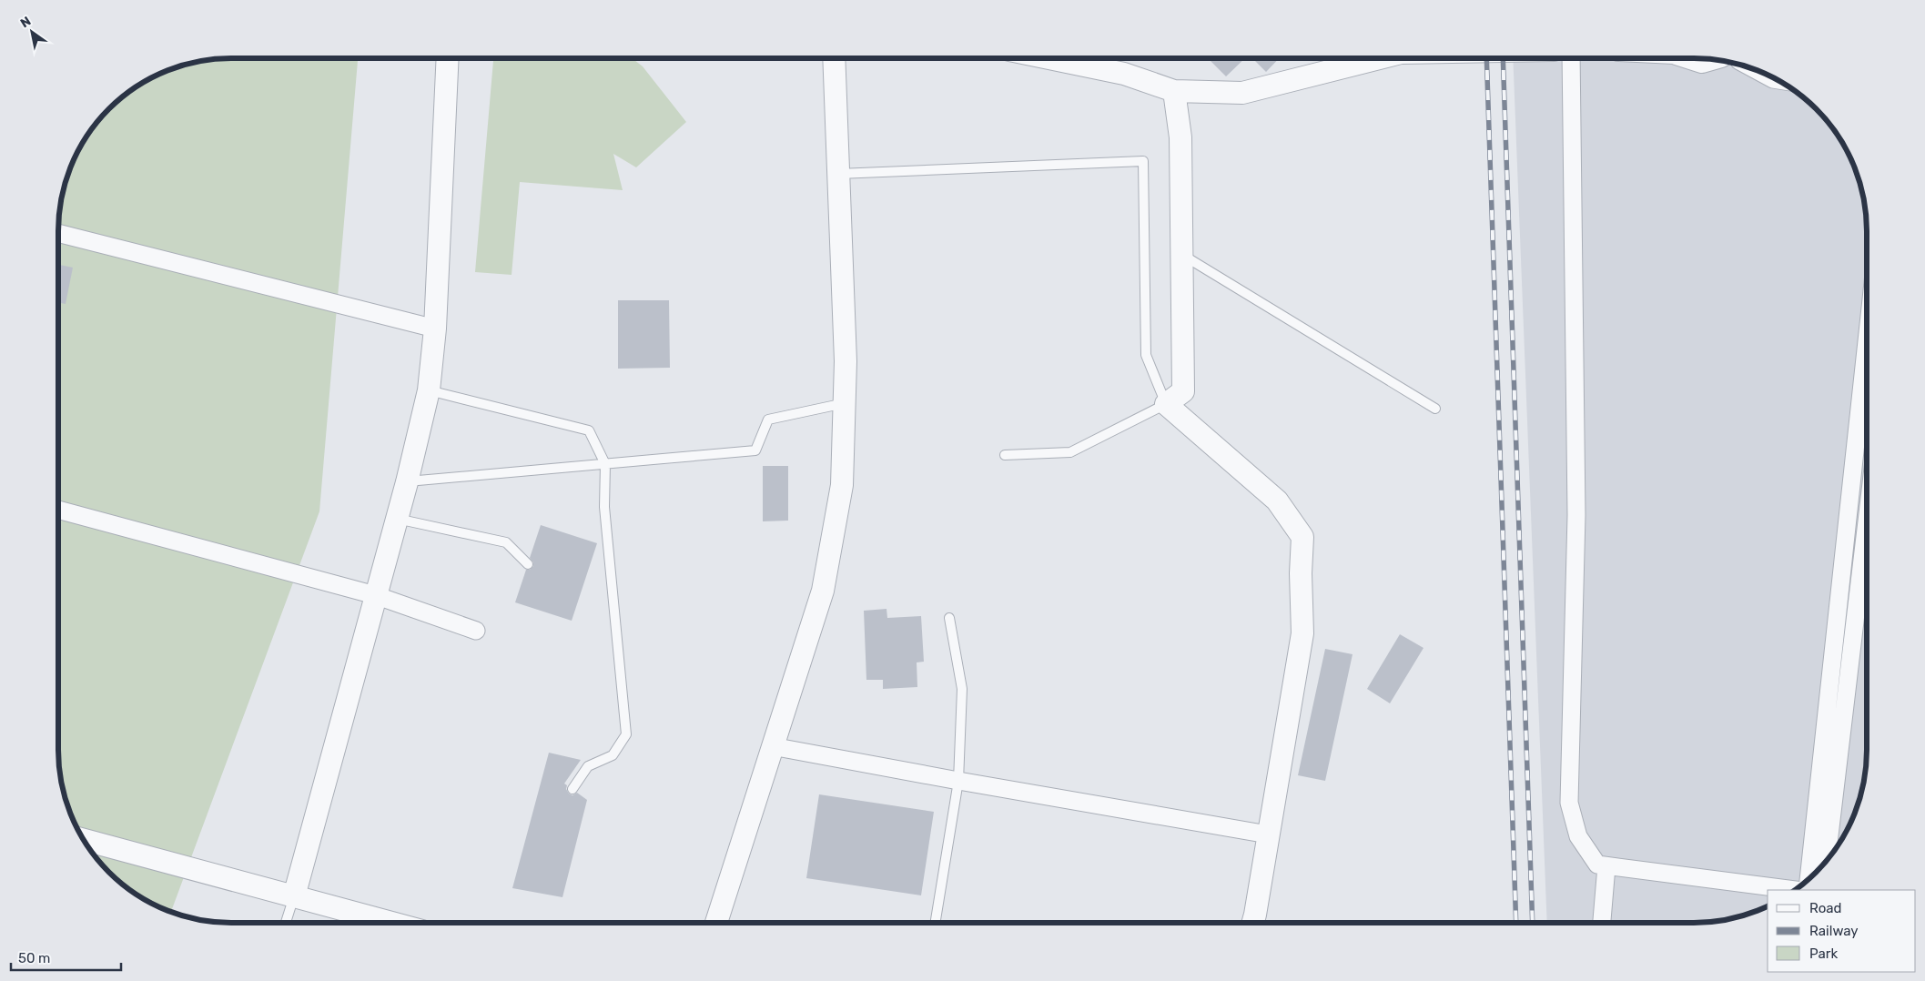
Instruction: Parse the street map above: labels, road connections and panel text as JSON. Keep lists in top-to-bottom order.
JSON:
{
  "legend": ["Road", "Railway", "Park"],
  "scale_bar": "50 m",
  "north": "top left"
}
